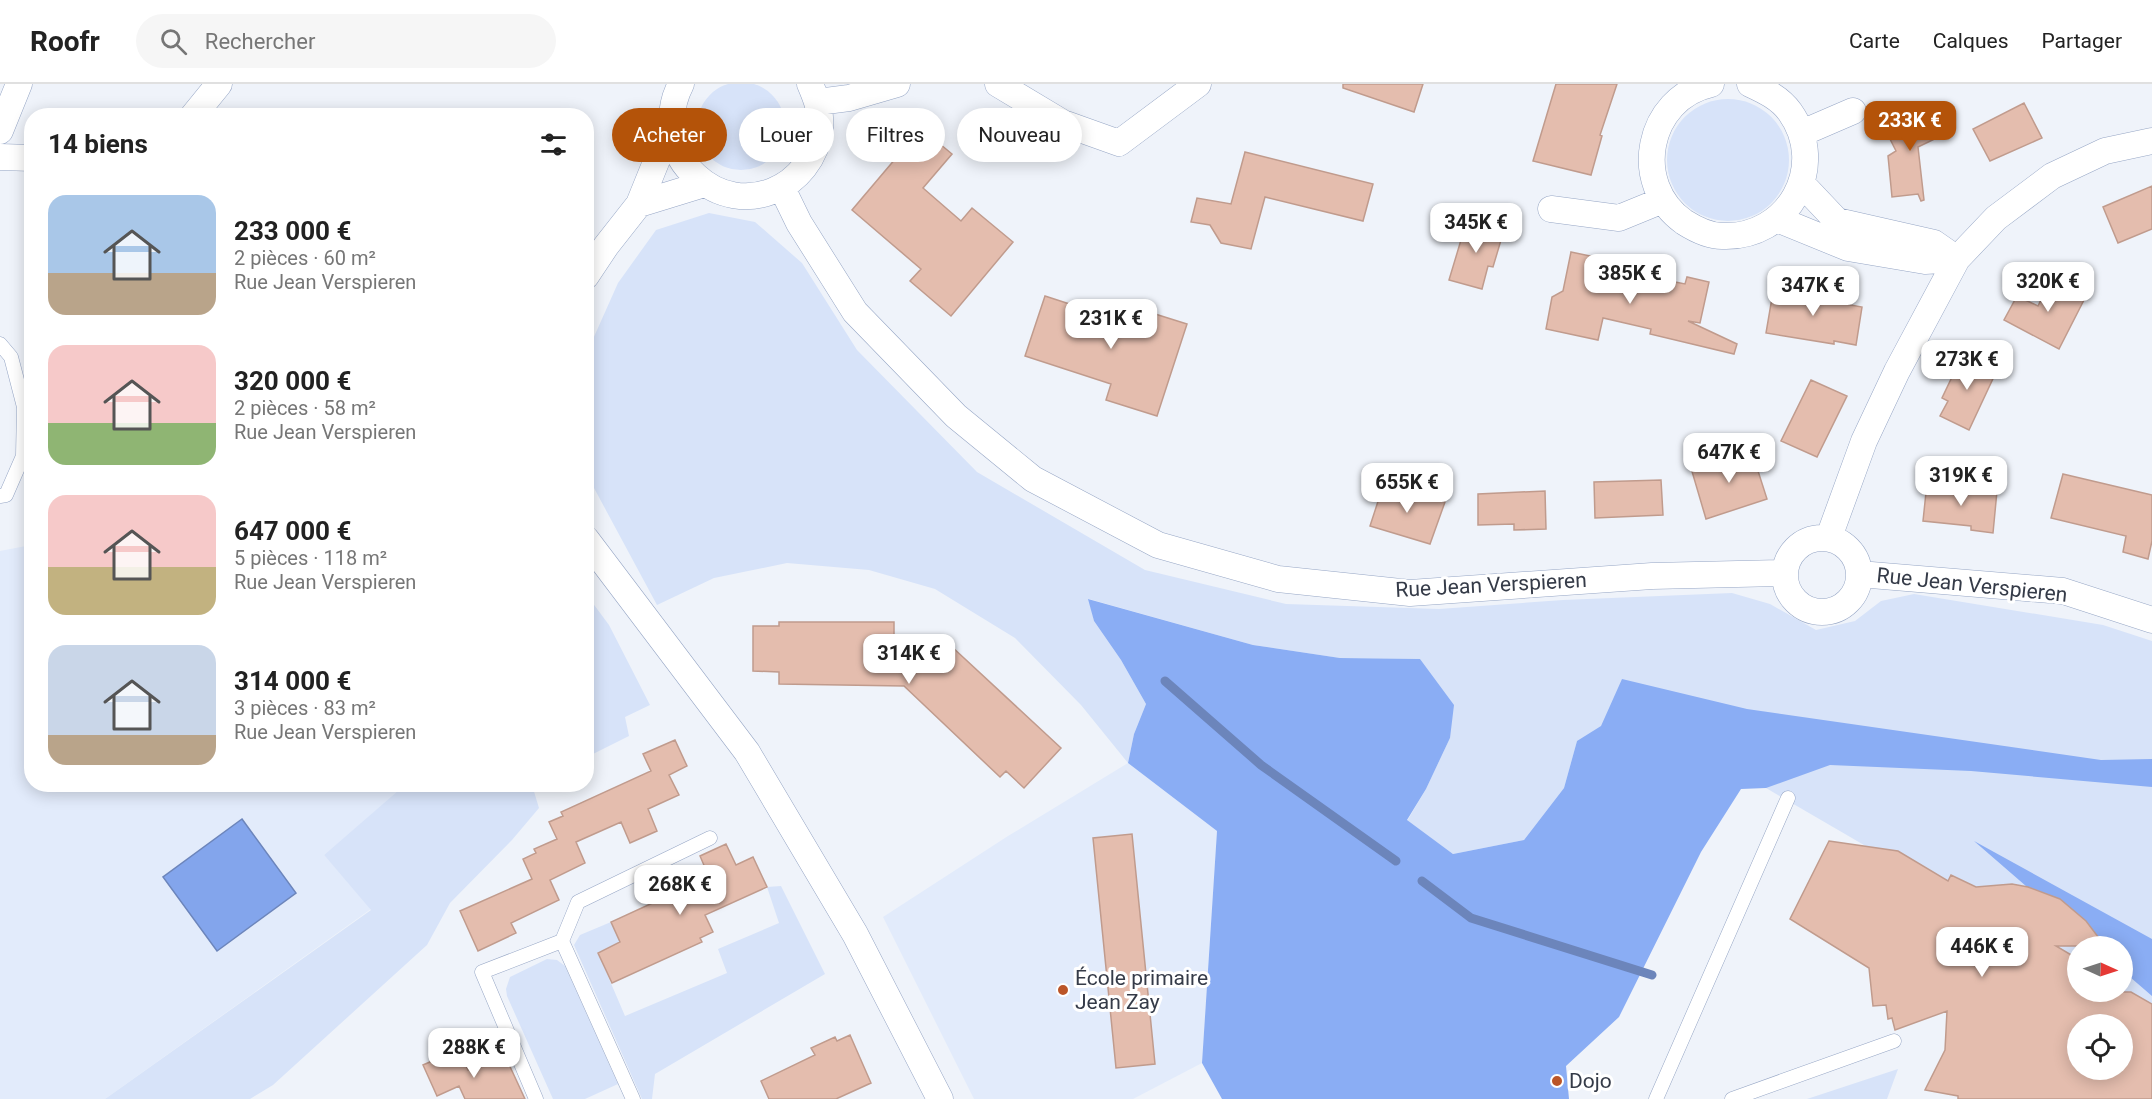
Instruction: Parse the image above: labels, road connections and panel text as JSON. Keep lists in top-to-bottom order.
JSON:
{
  "streets": {
    "street": ["Rue Jean Verspieren"]
  },
  "places": ["École primaire Jean Zay", "Dojo"],
  "north": "right",
  "page": {
    "header": "Roofr",
    "search": "Rechercher",
    "nav": ["Carte", "Calques", "Partager"],
    "price": [
      "233K €",
      "345K €",
      "385K €",
      "320K €",
      "347K €",
      "231K €",
      "273K €",
      "647K €",
      "319K €",
      "655K €",
      "314K €",
      "268K €",
      "446K €",
      "288K €"
    ],
    "chip": [
      "Acheter",
      "Louer",
      "Filtres",
      "Nouveau"
    ],
    "heading": "14 biens",
    "list": [
      {
        "name": "233 000 €",
        "note": "2 pièces · 60 m² · Rue Jean Verspieren"
      },
      {
        "name": "320 000 €",
        "note": "2 pièces · 58 m² · Rue Jean Verspieren"
      },
      {
        "name": "647 000 €",
        "note": "5 pièces · 118 m² · Rue Jean Verspieren"
      },
      {
        "name": "314 000 €",
        "note": "3 pièces · 83 m² · Rue Jean Verspieren"
      }
    ]
  }
}
